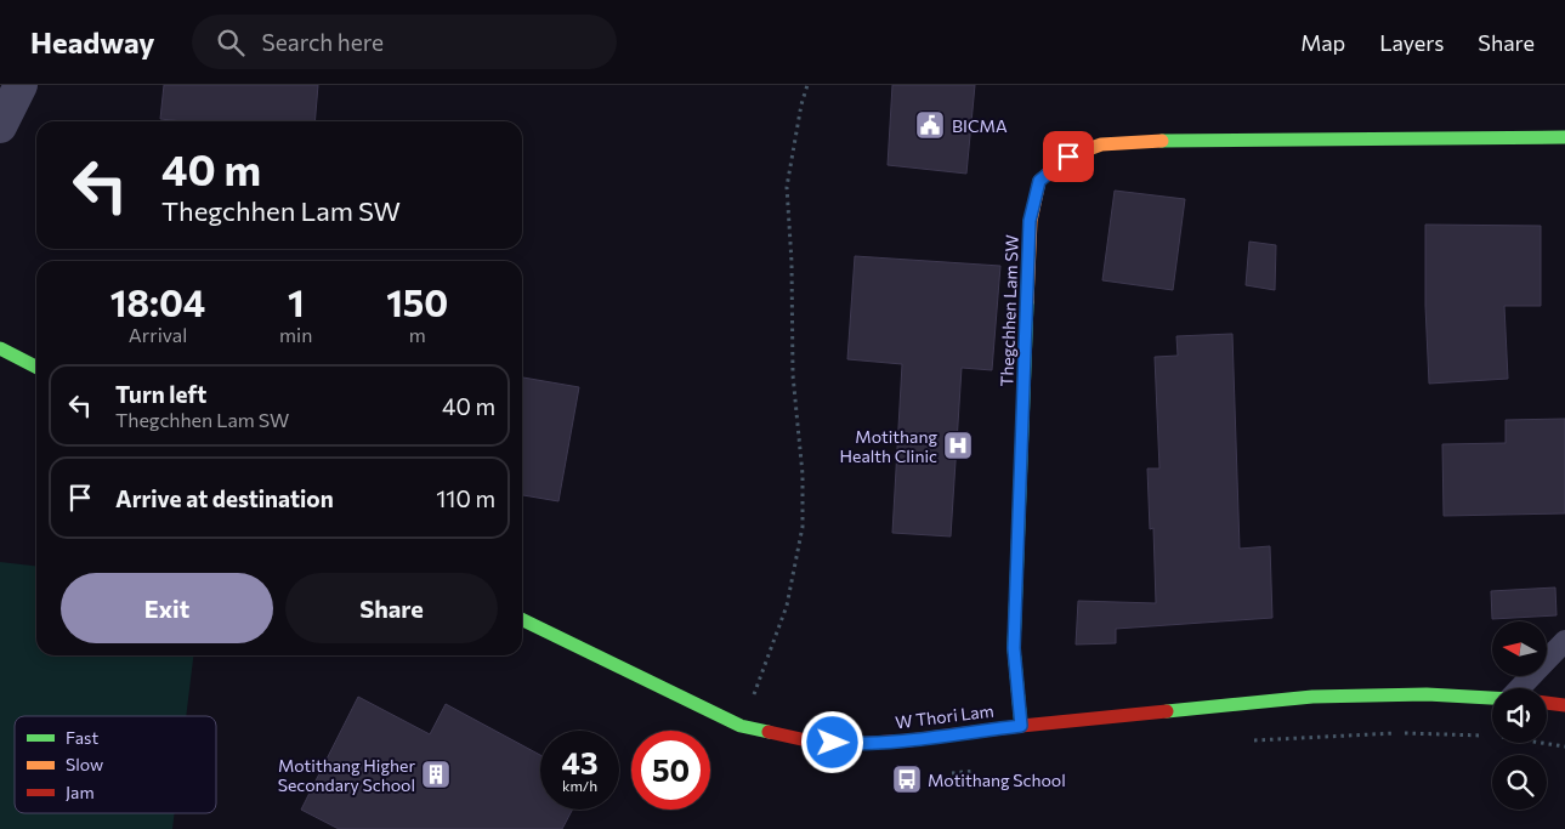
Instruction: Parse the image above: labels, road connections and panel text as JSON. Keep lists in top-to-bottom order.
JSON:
{
  "streets": {
    "main road": ["Thegchhen Lam SW", "W Thori Lam"]
  },
  "crossings": [
    ["Thegchhen Lam SW", "W Thori Lam"]
  ],
  "places": {
    "public building": ["BICMA"],
    "hospital": ["Motithang Health Clinic"],
    "building": ["Motithang Higher Secondary School"],
    "bus stop": ["Motithang School"]
  },
  "legend": ["Fast", "Slow", "Jam"],
  "north": "left",
  "page": {
    "header": "Headway",
    "search": "Search here",
    "nav": ["Map", "Layers", "Share"],
    "turn": ["40 m", "Thegchhen Lam SW"],
    "eta": [
      "18:04",
      "Arrival",
      "1",
      "min",
      "150",
      "m"
    ],
    "list": [
      {
        "name": "Turn left",
        "note": "Thegchhen Lam SW",
        "value": "40 m"
      },
      {
        "name": "Arrive at destination",
        "value": "110 m"
      }
    ],
    "buttons": ["Exit", "Share"],
    "speed": "43 km/h",
    "limit": "50"
  }
}
